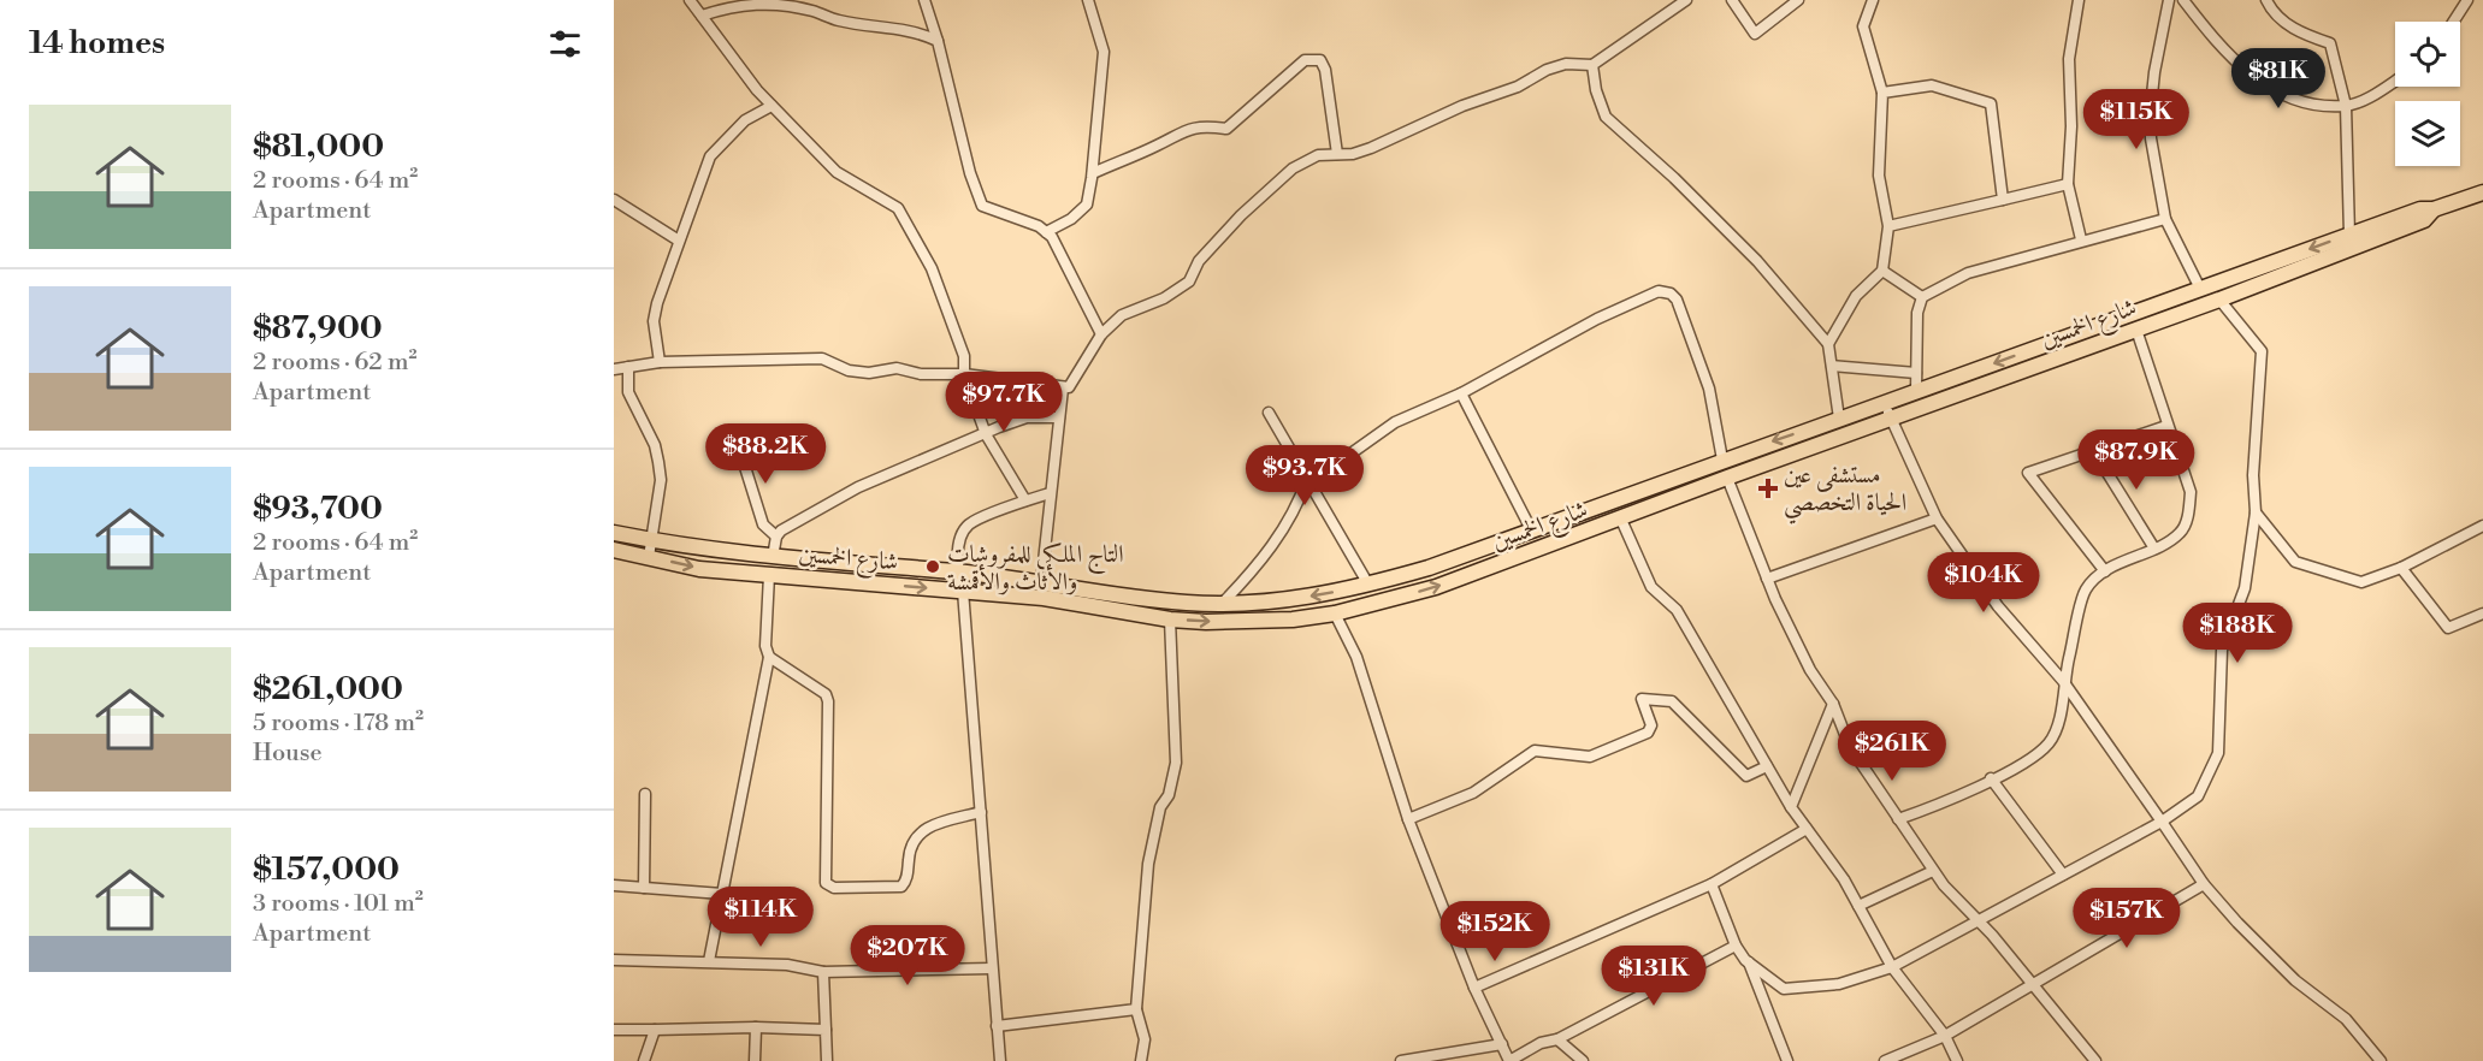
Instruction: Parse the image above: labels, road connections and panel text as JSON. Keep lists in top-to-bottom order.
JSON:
{
  "streets": {
    "main road": ["شارع الخمسين"]
  },
  "places": {
    "health": ["مستشفى عين الحياة التخصصي"],
    "other": ["التاج الملكي للمفروشات والأثاث والأقمشة"]
  },
  "page": {
    "heading": "14 homes",
    "price": [
      "$81K",
      "$115K",
      "$97.7K",
      "$88.2K",
      "$87.9K",
      "$93.7K",
      "$104K",
      "$188K",
      "$261K",
      "$114K",
      "$157K",
      "$152K",
      "$207K",
      "$131K"
    ],
    "list": [
      {
        "name": "$81,000",
        "note": "2 rooms · 64 m² · Apartment"
      },
      {
        "name": "$87,900",
        "note": "2 rooms · 62 m² · Apartment"
      },
      {
        "name": "$93,700",
        "note": "2 rooms · 64 m² · Apartment"
      },
      {
        "name": "$261,000",
        "note": "5 rooms · 178 m² · House"
      },
      {
        "name": "$157,000",
        "note": "3 rooms · 101 m² · Apartment"
      }
    ]
  }
}
